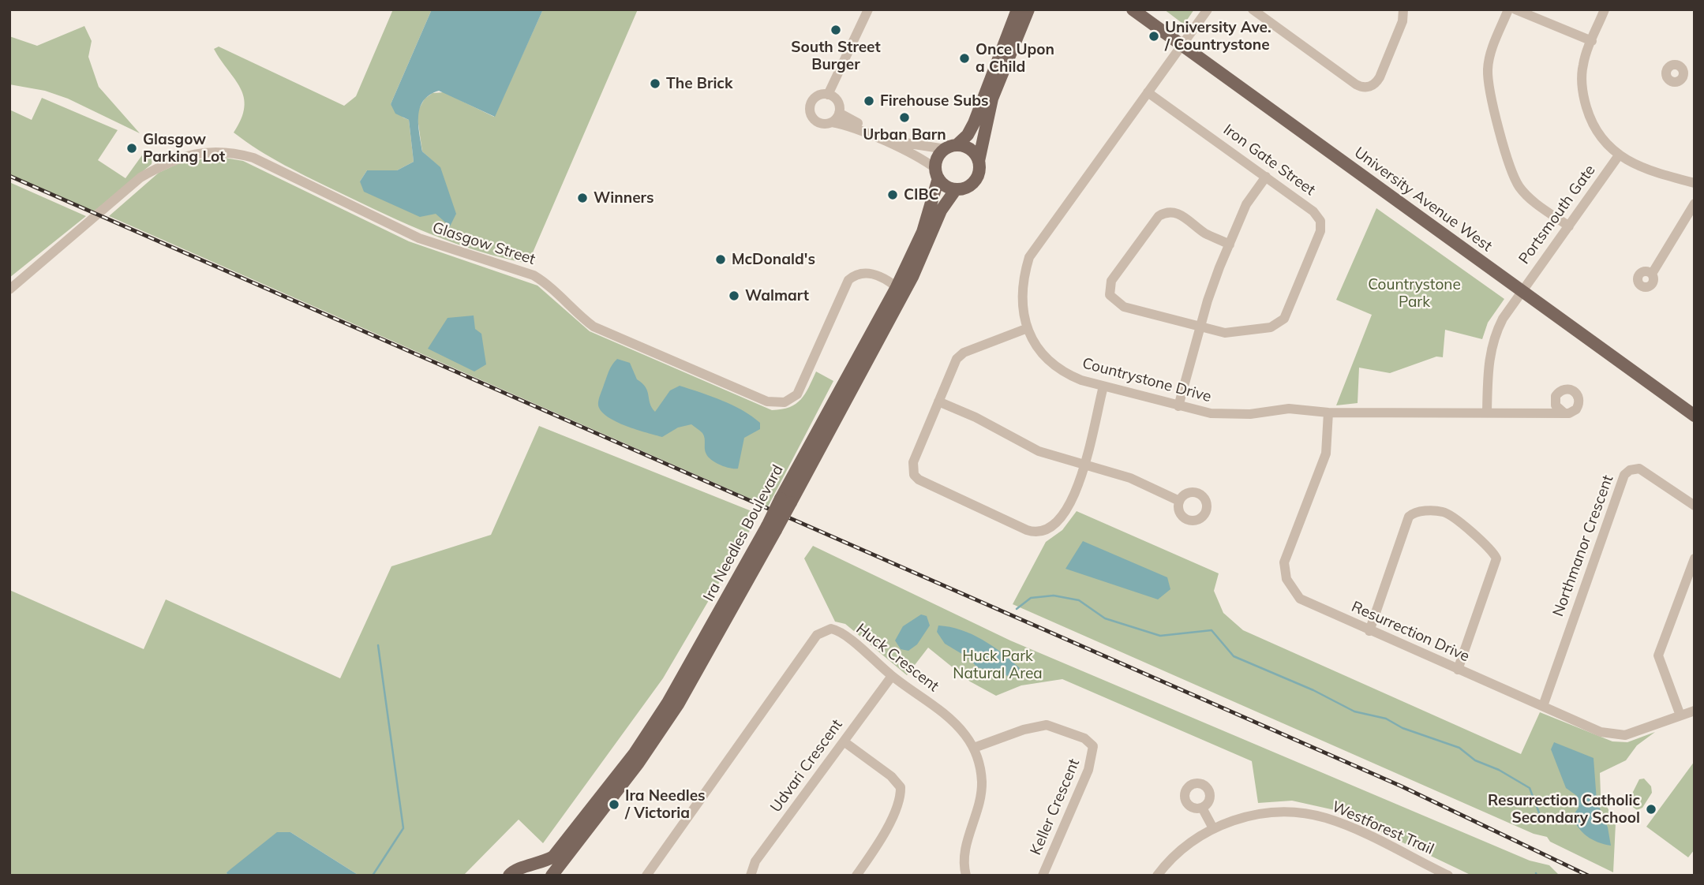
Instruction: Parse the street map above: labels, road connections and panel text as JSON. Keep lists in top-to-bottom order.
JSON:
{
  "streets": {
    "main road": ["University Avenue West", "Ira Needles Boulevard"],
    "street": [
      "Iron Gate Street",
      "Portsmouth Gate",
      "Glasgow Street",
      "Countrystone Drive",
      "Northmanor Crescent",
      "Resurrection Drive",
      "Huck Crescent",
      "Udvari Crescent",
      "Keller Crescent",
      "Westforest Trail"
    ]
  },
  "crossings": [
    ["Iron Gate Street", "Countrystone Drive"],
    ["University Avenue West", "Portsmouth Gate"],
    ["University Avenue West", "Countrystone Drive"],
    ["Glasgow Street", "Ira Needles Boulevard"],
    ["Countrystone Drive", "Resurrection Drive"],
    ["Northmanor Crescent", "Resurrection Drive"],
    ["Huck Crescent", "Udvari Crescent"],
    ["Huck Crescent", "Keller Crescent"]
  ],
  "parks": ["Countrystone Park", "Huck Park Natural Area"],
  "places": [
    "South Street Burger",
    "University Ave. / Countrystone",
    "Once Upon a Child",
    "The Brick",
    "Firehouse Subs",
    "Urban Barn",
    "Glasgow Parking Lot",
    "CIBC",
    "Winners",
    "McDonald's",
    "Walmart",
    "Ira Needles / Victoria",
    "Resurrection Catholic Secondary School"
  ]
}
